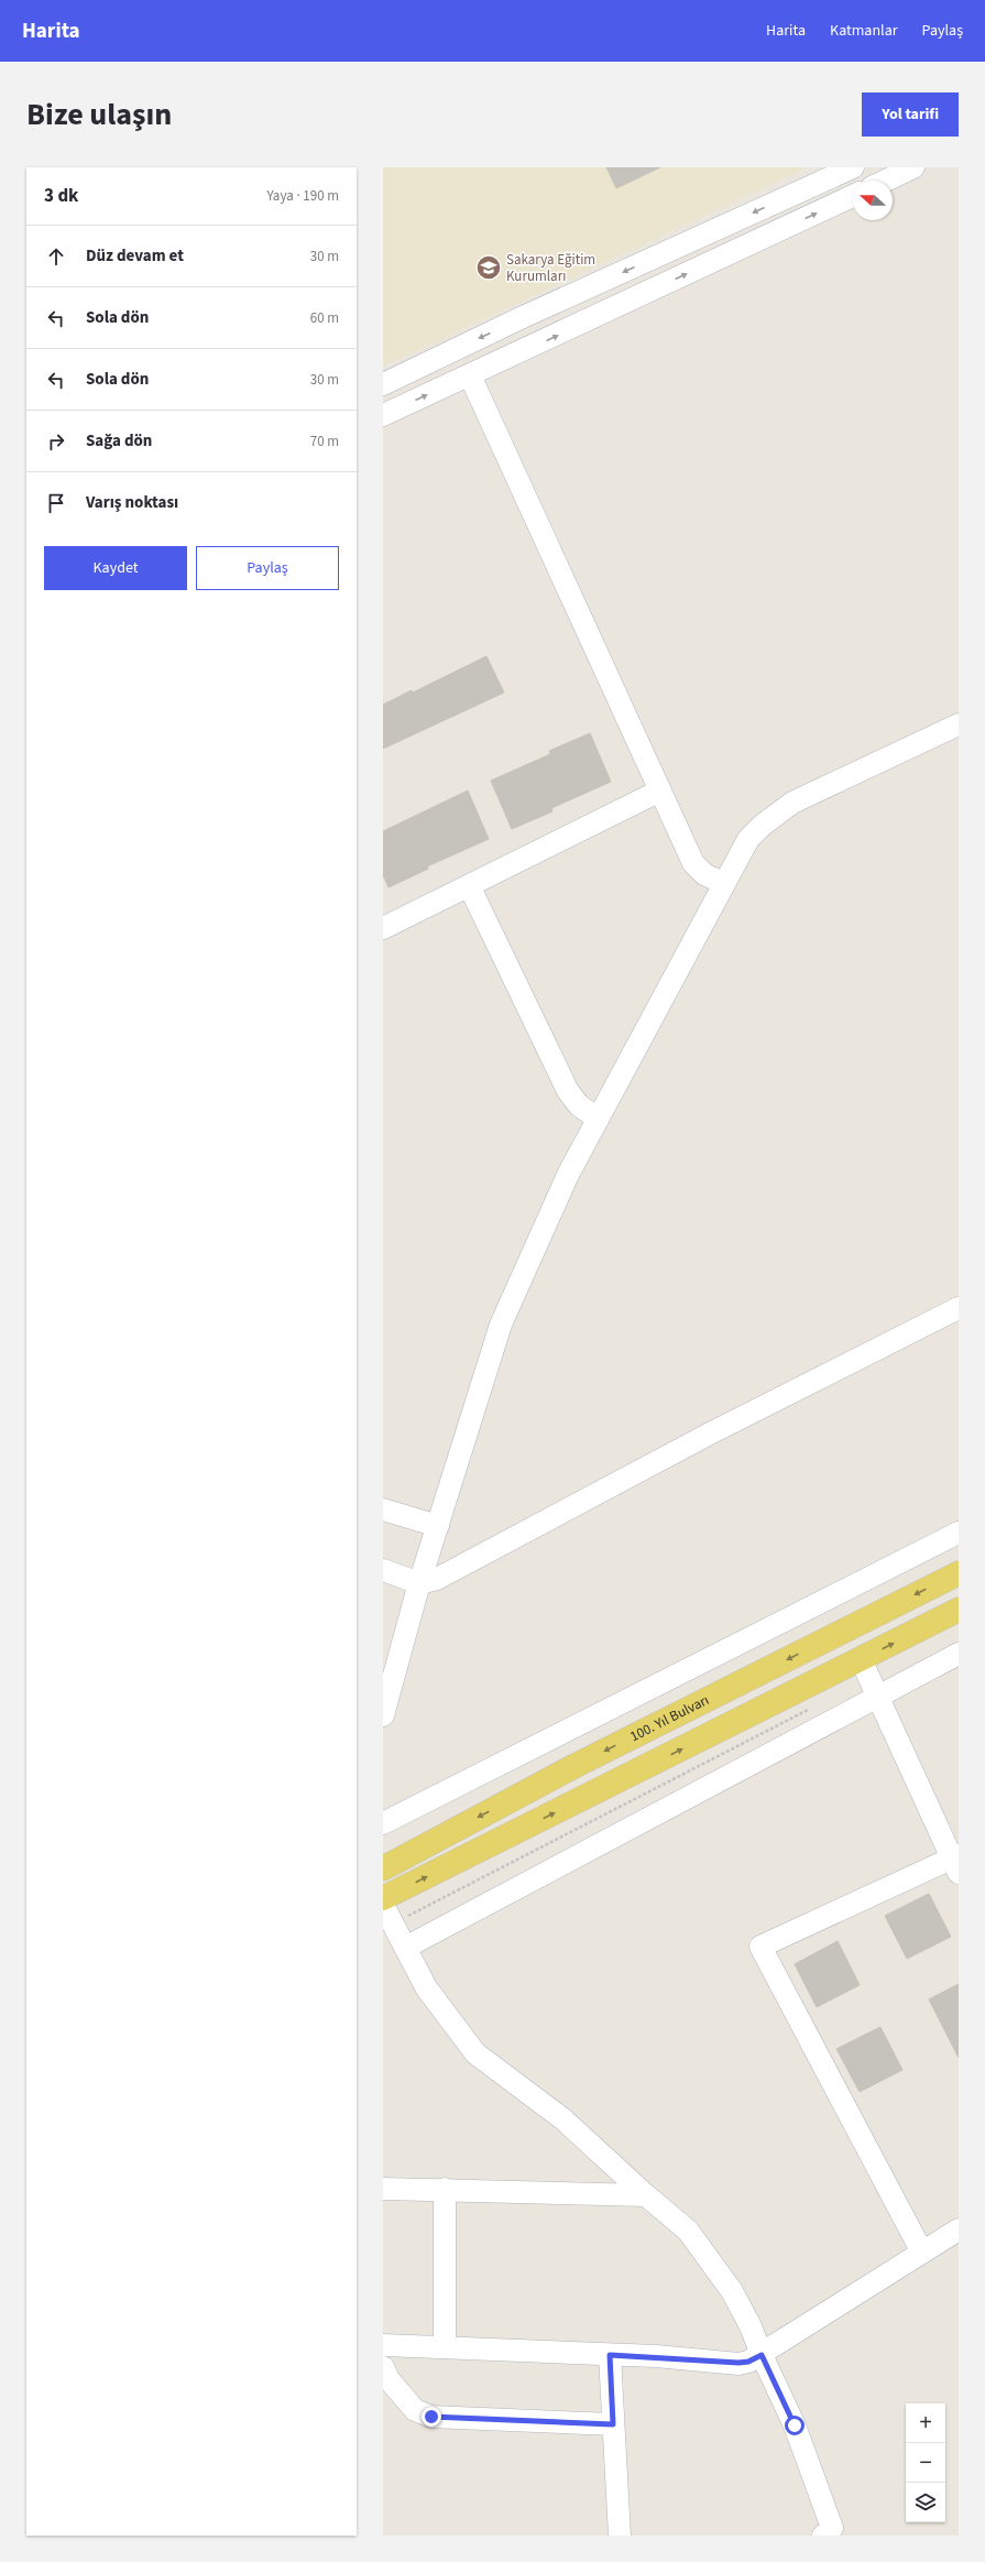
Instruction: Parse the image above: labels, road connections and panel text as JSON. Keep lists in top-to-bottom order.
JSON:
{
  "streets": {
    "main road": ["100. Yıl Bulvarı"]
  },
  "places": {
    "school or university": ["Sakarya Eğitim Kurumları"]
  },
  "north": "left",
  "page": {
    "header": "Harita",
    "nav": ["Harita", "Katmanlar", "Paylaş"],
    "title": "Bize ulaşın",
    "buttons": [
      "Yol tarifi",
      ["Kaydet", "Paylaş"]
    ],
    "heading": ["3 dk", "Yaya · 190 m"],
    "list": [
      ["Düz devam et", "30 m"],
      ["Sola dön", "60 m"],
      ["Sola dön", "30 m"],
      ["Sağa dön", "70 m"],
      "Varış noktası"
    ],
    "map_buttons": ["+", "−"]
  }
}
